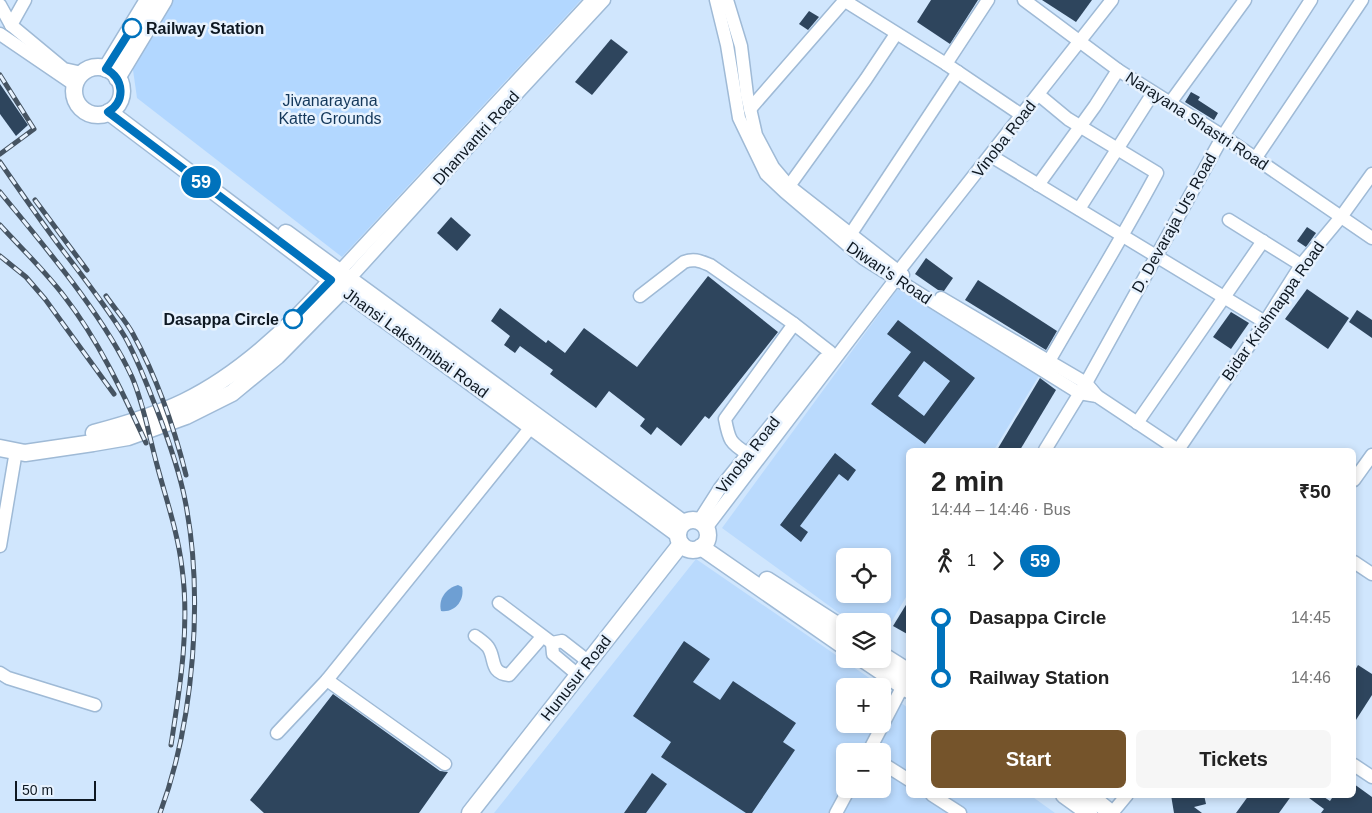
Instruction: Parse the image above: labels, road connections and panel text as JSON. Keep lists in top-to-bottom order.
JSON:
{
  "streets": {
    "main road": ["Jhansi Lakshmibai Road", "Hunusur Road"],
    "street": [
      "Narayana Shastri Road",
      "Dhanvantri Road",
      "Vinoba Road",
      "D. Devaraja Urs Road",
      "Diwan's Road",
      "Bidar Krishnappa Road"
    ]
  },
  "crossings": [
    ["Narayana Shastri Road", "Vinoba Road"],
    ["Narayana Shastri Road", "D. Devaraja Urs Road"],
    ["Narayana Shastri Road", "Bidar Krishnappa Road"],
    ["Dhanvantri Road", "Jhansi Lakshmibai Road"],
    ["Vinoba Road", "Diwan's Road"],
    ["Vinoba Road", "Jhansi Lakshmibai Road"],
    ["Vinoba Road", "Hunusur Road"],
    ["D. Devaraja Urs Road", "Diwan's Road"],
    ["Jhansi Lakshmibai Road", "Hunusur Road"]
  ],
  "parks": ["Jivanarayana Katte Grounds"],
  "places": ["Railway Station", "Dasappa Circle"],
  "lines": ["bus line 59"],
  "scale_bar": "50 m",
  "page": {
    "on_map": "59",
    "heading": ["2 min", "14:44 – 14:46 · Bus", "₹50"],
    "legs": ["1", "59"],
    "map_buttons": ["+", "−"],
    "list": [
      {
        "name": "Dasappa Circle",
        "value": "14:45"
      },
      {
        "name": "Railway Station",
        "value": "14:46"
      }
    ],
    "buttons": ["Start", "Tickets"],
    "scale": "50 m"
  }
}
